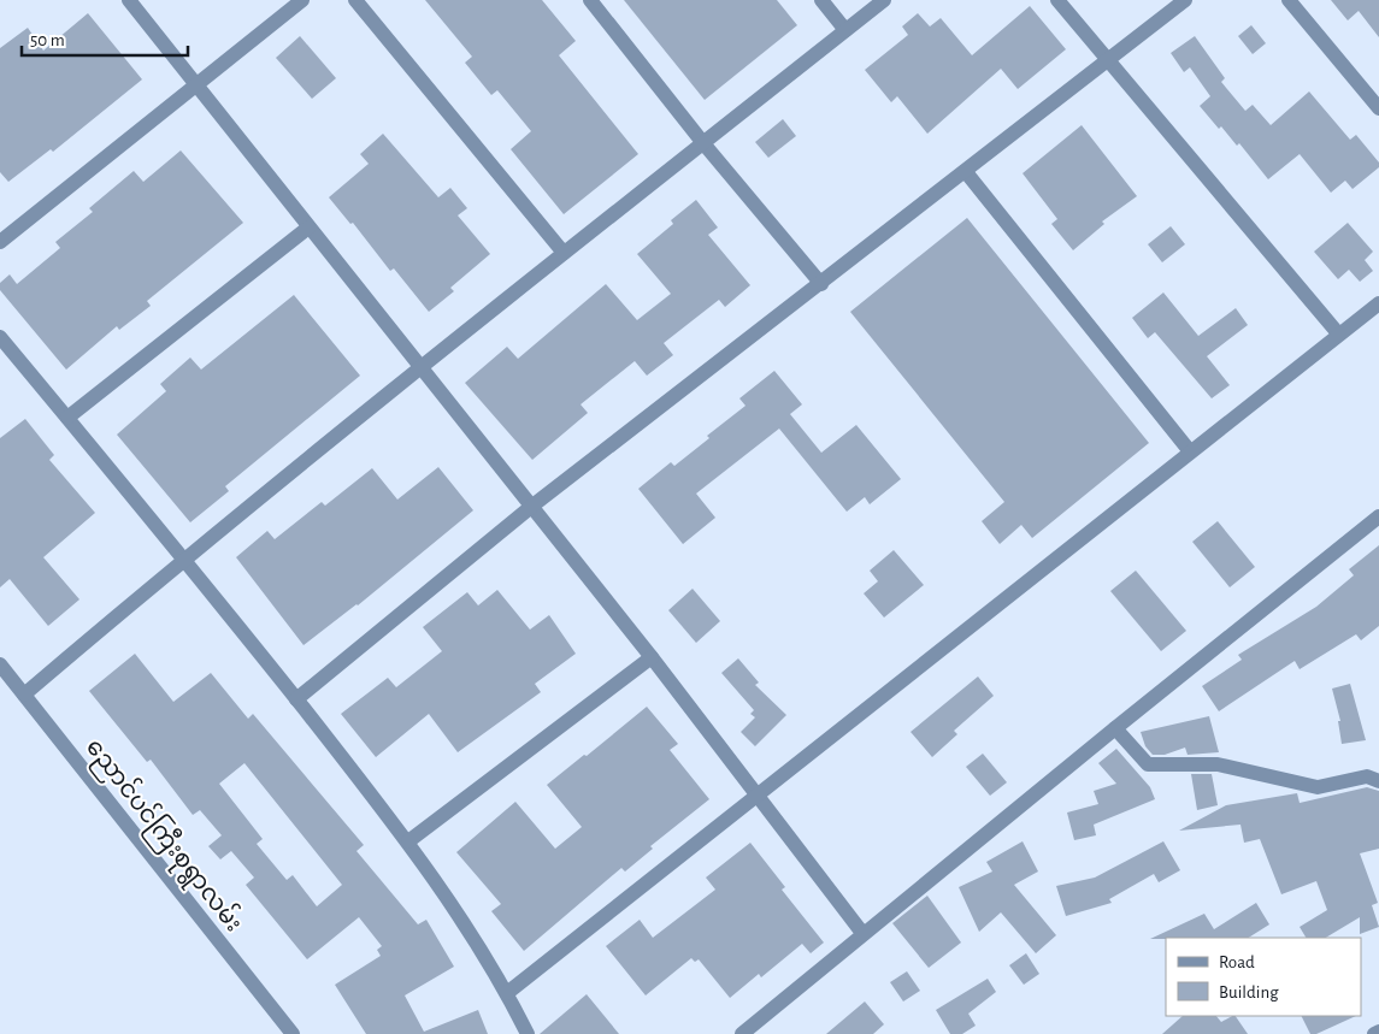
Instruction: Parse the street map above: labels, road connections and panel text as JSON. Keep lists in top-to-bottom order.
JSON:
{
  "streets": {
    "street": ["ညောင်ပင်ကြီးစုရွာလမ်း"]
  },
  "legend": ["Road", "Building"],
  "scale_bar": "50 m"
}
